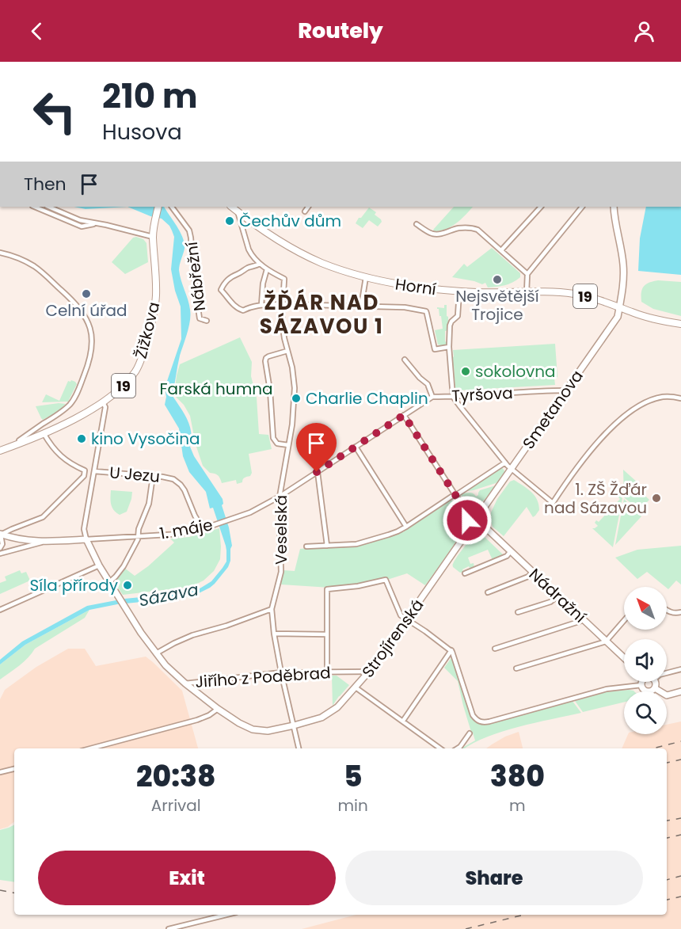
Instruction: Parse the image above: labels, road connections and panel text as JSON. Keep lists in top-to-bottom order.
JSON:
{
  "streets": {
    "main road": ["Horní", "19", "Žižkova"],
    "street": [
      "Nábřežní",
      "Tyršova",
      "Smetanova",
      "U Jezu",
      "1. máje",
      "Veselská",
      "Nádražní",
      "Strojírenská",
      "Jiřího z Poděbrad"
    ]
  },
  "crossings": [
    ["Horní", "19"],
    ["Horní", "Smetanova"],
    ["19", "Žižkova"],
    ["19", "Smetanova"],
    ["Tyršova", "Smetanova"],
    ["Tyršova", "1. máje"],
    ["Smetanova", "Nádražní"],
    ["Smetanova", "Strojírenská"],
    ["U Jezu", "1. máje"],
    ["1. máje", "Veselská"],
    ["1. máje", "Strojírenská"],
    ["Veselská", "Strojírenská"],
    ["Veselská", "Jiřího z Poděbrad"],
    ["Nádražní", "Strojírenská"],
    ["Strojírenská", "Jiřího z Poděbrad"]
  ],
  "districts": ["ŽĎÁR NAD SÁZAVOU 1"],
  "water": ["Sázava"],
  "parks": ["Farská humna"],
  "places": [
    "Čechův dům",
    "Nejsvětější Trojice",
    "Celní úřad",
    "sokolovna",
    "Charlie Chaplin",
    "kino Vysočina",
    "1. ZŠ Žďár nad Sázavou",
    "Síla přírody"
  ],
  "north": "top left",
  "page": {
    "header": "Routely",
    "turn": ["210 m", "Husova"],
    "then": "Then",
    "eta": [
      "20:38",
      "Arrival",
      "5",
      "min",
      "380",
      "m"
    ],
    "buttons": ["Exit", "Share"]
  }
}
